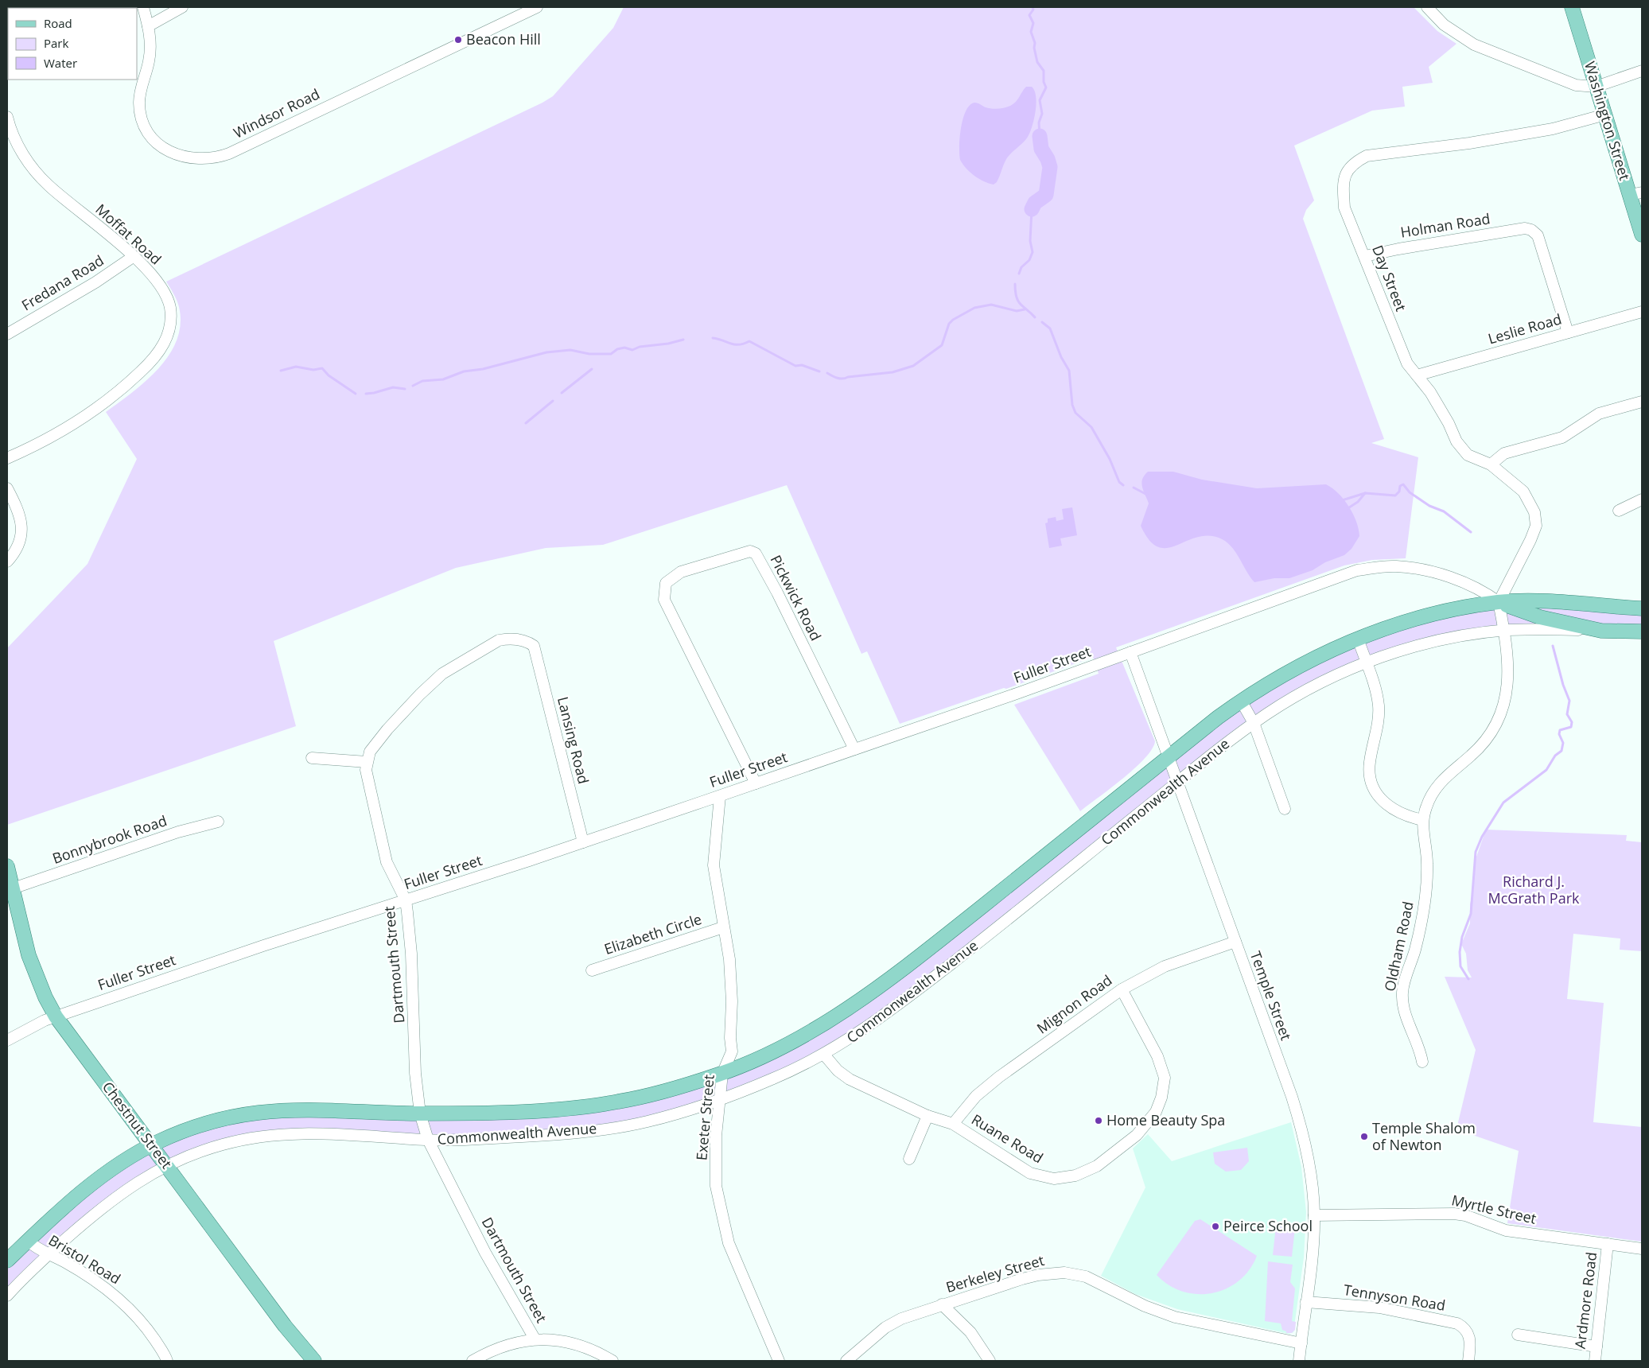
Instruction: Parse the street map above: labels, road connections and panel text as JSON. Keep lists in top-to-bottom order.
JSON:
{
  "streets": {
    "main road": ["Washington Street", "Commonwealth Avenue", "Chestnut Street"],
    "street": [
      "Windsor Road",
      "Holman Road",
      "Moffat Road",
      "Day Street",
      "Fredana Road",
      "Leslie Road",
      "Pickwick Road",
      "Fuller Street",
      "Lansing Road",
      "Bonnybrook Road",
      "Elizabeth Circle",
      "Oldham Road",
      "Dartmouth Street",
      "Temple Street",
      "Mignon Road",
      "Exeter Street",
      "Ruane Road",
      "Myrtle Street",
      "Bristol Road",
      "Berkeley Street",
      "Tennyson Road",
      "Ardmore Road"
    ]
  },
  "crossings": [
    ["Washington Street", "Day Street"],
    ["Holman Road", "Day Street"],
    ["Holman Road", "Leslie Road"],
    ["Moffat Road", "Fredana Road"],
    ["Day Street", "Leslie Road"],
    ["Day Street", "Fuller Street"],
    ["Day Street", "Commonwealth Avenue"],
    ["Day Street", "Oldham Road"],
    ["Pickwick Road", "Fuller Street"],
    ["Fuller Street", "Lansing Road"],
    ["Fuller Street", "Commonwealth Avenue"],
    ["Fuller Street", "Oldham Road"],
    ["Fuller Street", "Dartmouth Street"],
    ["Fuller Street", "Temple Street"],
    ["Fuller Street", "Exeter Street"],
    ["Fuller Street", "Chestnut Street"],
    ["Lansing Road", "Dartmouth Street"],
    ["Commonwealth Avenue", "Oldham Road"],
    ["Commonwealth Avenue", "Dartmouth Street"],
    ["Commonwealth Avenue", "Temple Street"],
    ["Commonwealth Avenue", "Exeter Street"],
    ["Commonwealth Avenue", "Chestnut Street"],
    ["Commonwealth Avenue", "Ruane Road"],
    ["Commonwealth Avenue", "Bristol Road"],
    ["Bonnybrook Road", "Chestnut Street"],
    ["Elizabeth Circle", "Exeter Street"],
    ["Temple Street", "Mignon Road"],
    ["Temple Street", "Myrtle Street"],
    ["Temple Street", "Berkeley Street"],
    ["Temple Street", "Tennyson Road"],
    ["Mignon Road", "Ruane Road"],
    ["Myrtle Street", "Ardmore Road"]
  ],
  "parks": ["Richard J. McGrath Park"],
  "places": [
    "Beacon Hill",
    "Home Beauty Spa",
    "Temple Shalom of Newton",
    "Peirce School"
  ],
  "legend": ["Road", "Park", "Water"]
}
